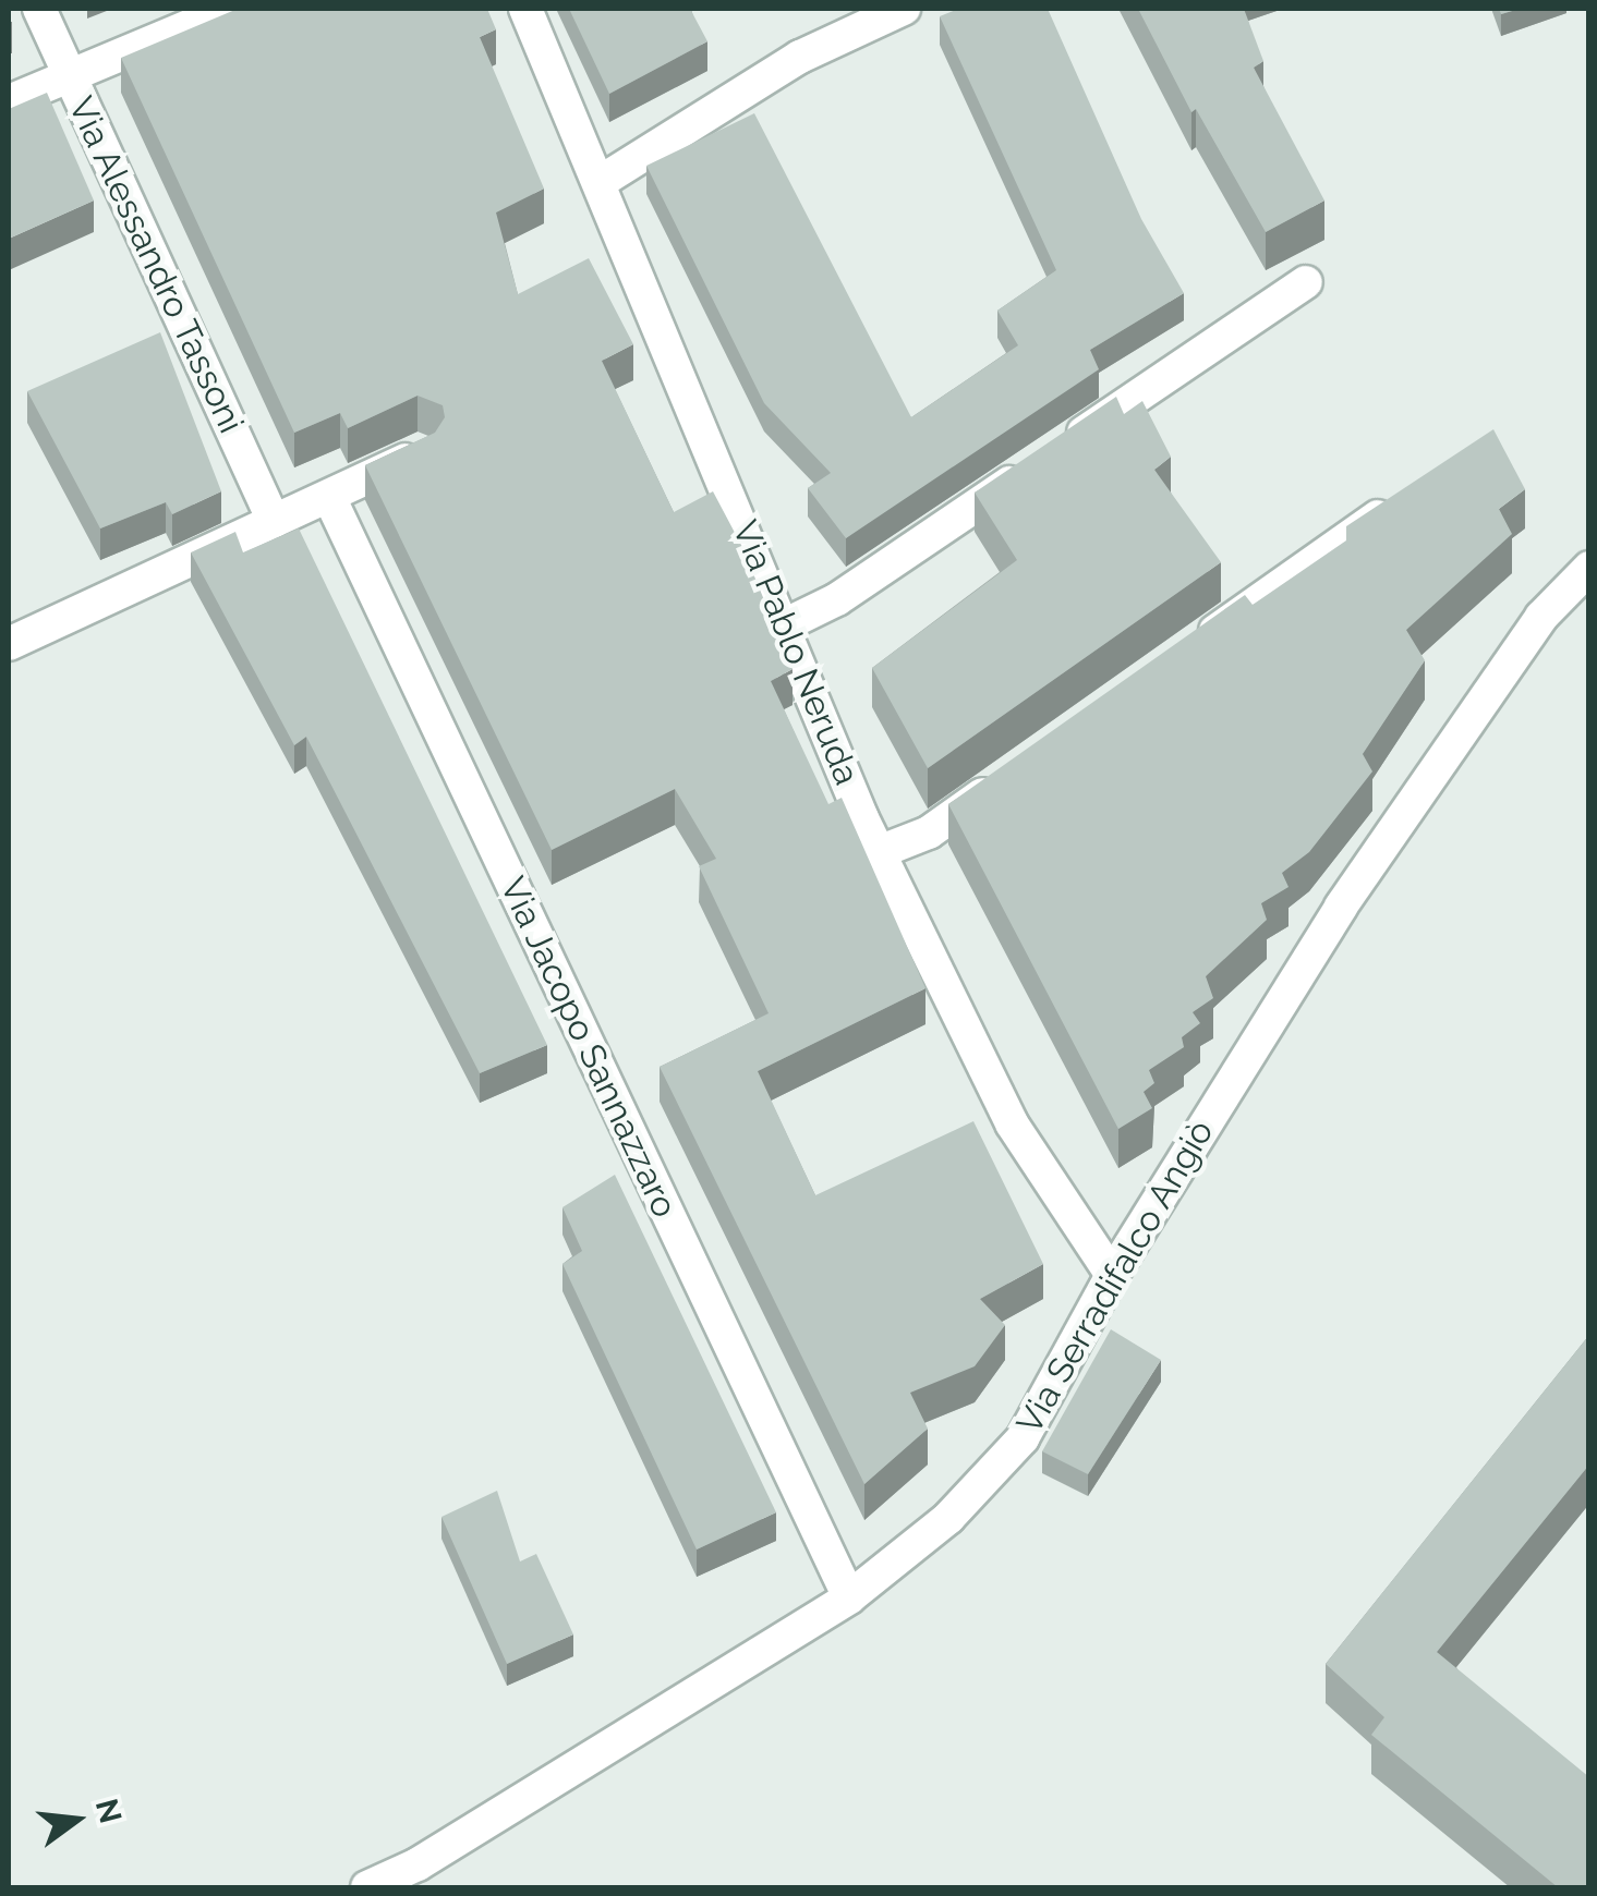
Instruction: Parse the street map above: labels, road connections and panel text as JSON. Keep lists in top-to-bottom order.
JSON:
{
  "streets": {
    "street": [
      "Via Alessandro Tassoni",
      "Via Pablo Neruda",
      "Via Jacopo Sannazzaro",
      "Via Serradifalco Angiò"
    ]
  },
  "crossings": [
    ["Via Pablo Neruda", "Via Serradifalco Angiò"],
    ["Via Jacopo Sannazzaro", "Via Serradifalco Angiò"]
  ],
  "north": "right"
}
